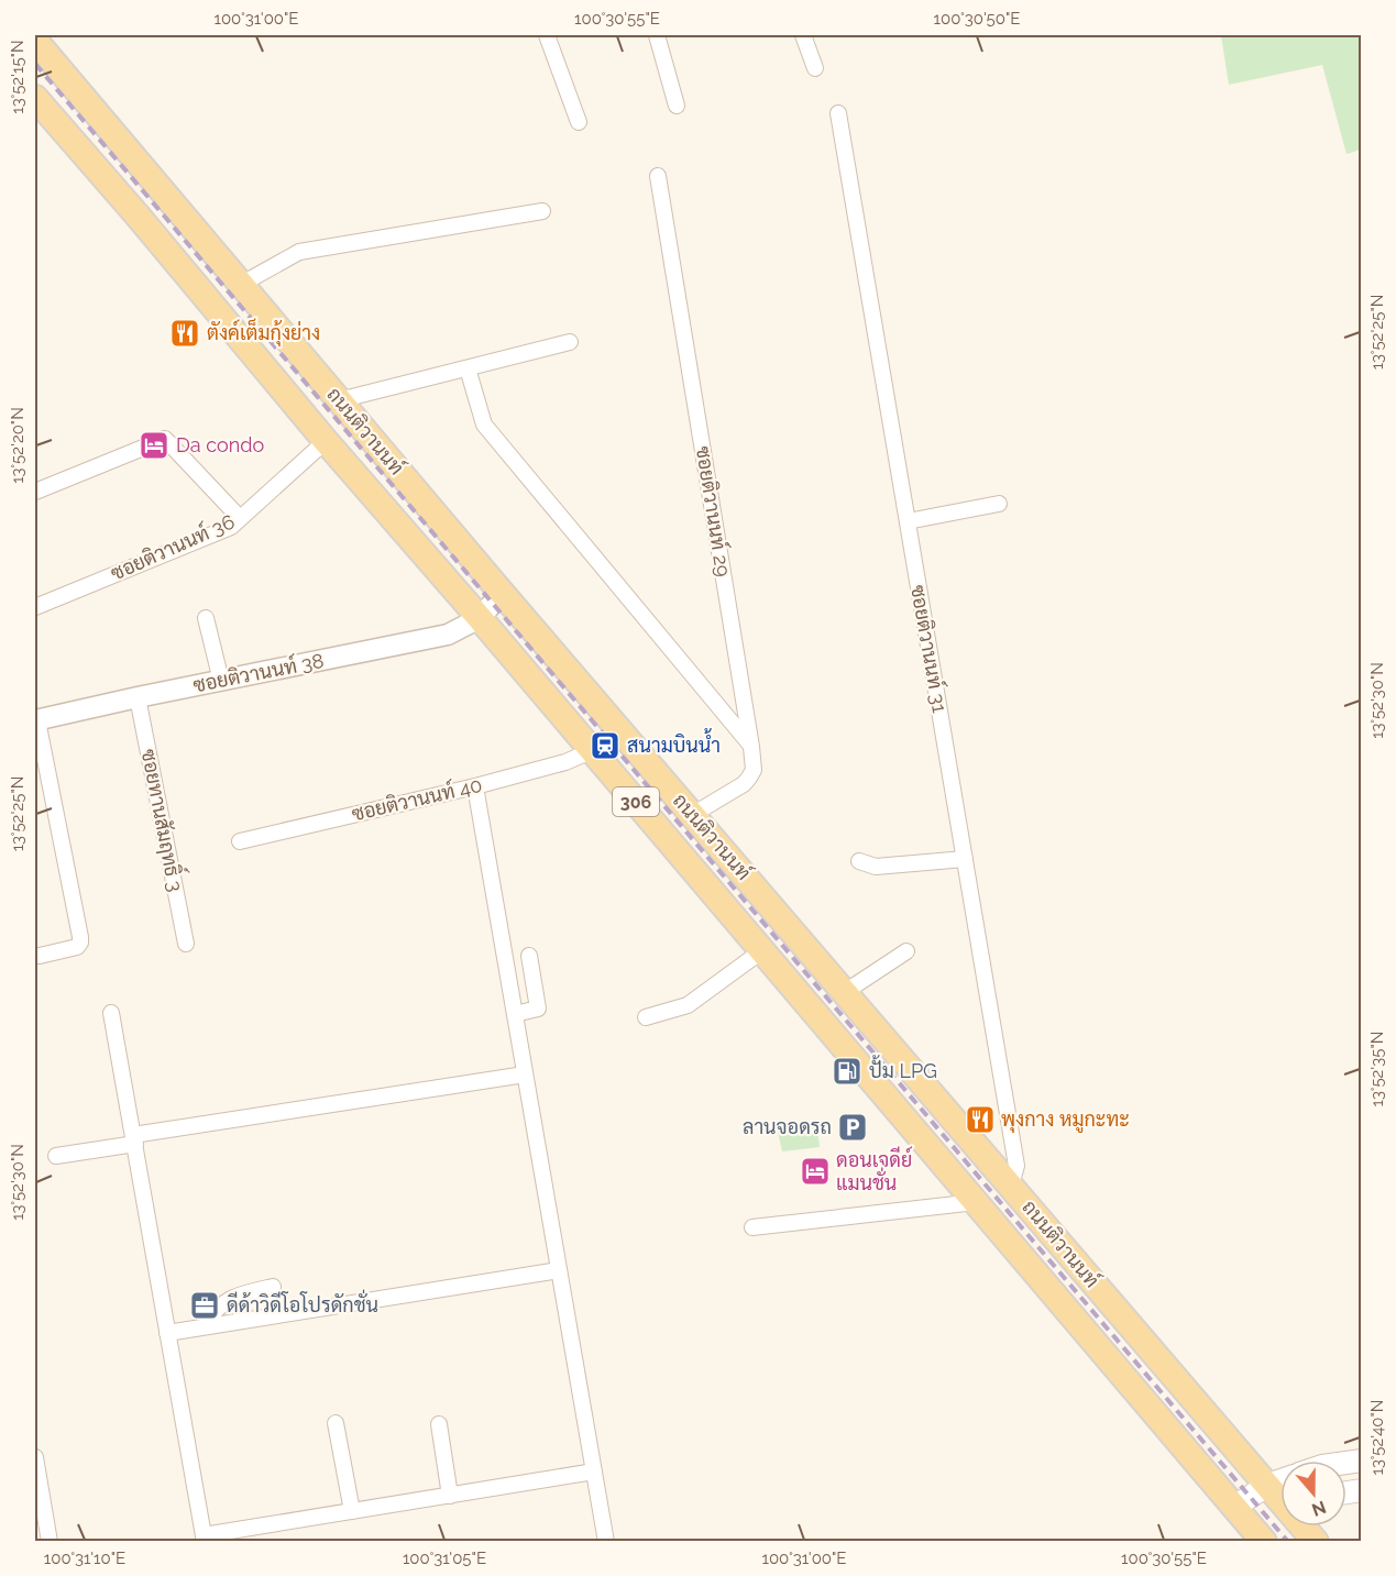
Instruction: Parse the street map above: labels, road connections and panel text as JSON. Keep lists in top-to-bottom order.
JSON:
{
  "streets": {
    "main road": ["ถนนติวานนท์", "306"],
    "street": [
      "ซอยติวานนท์ 29",
      "ซอยติวานนท์ 36",
      "ซอยติวานนท์ 31",
      "ซอยติวานนท์ 38",
      "ซอยติวานนท์ 40",
      "ซอยทานสัมฤทธิ์ 3"
    ]
  },
  "crossings": [
    ["ถนนติวานนท์", "ซอยติวานนท์ 29"],
    ["ถนนติวานนท์", "ซอยติวานนท์ 36"],
    ["ถนนติวานนท์", "ซอยติวานนท์ 31"],
    ["ถนนติวานนท์", "ซอยติวานนท์ 38"],
    ["ถนนติวานนท์", "ซอยติวานนท์ 40"],
    ["ซอยติวานนท์ 38", "ซอยทานสัมฤทธิ์ 3"]
  ],
  "places": {
    "restaurant": ["ตังค์เต็มกุ้งย่าง", "พุงกาง หมูกะทะ"],
    "hotel": ["Da condo", "ดอนเจดีย์ แมนชั่น"],
    "station": ["สนามบินน้ำ"],
    "fuel station": ["ปั้ม LPG"],
    "parking": ["ลานจอดรถ"],
    "office": ["ดีด้าวิดีโอโปรดักชั่น"]
  },
  "north": "bottom",
  "coordinates": [
    "100°31'00\"E",
    "100°30'55\"E",
    "100°30'50\"E",
    "13°52'15\"N",
    "13°52'25\"N",
    "13°52'20\"N",
    "13°52'30\"N",
    "13°52'35\"N",
    "13°52'40\"N",
    "100°31'10\"E",
    "100°31'05\"E"
  ]
}
